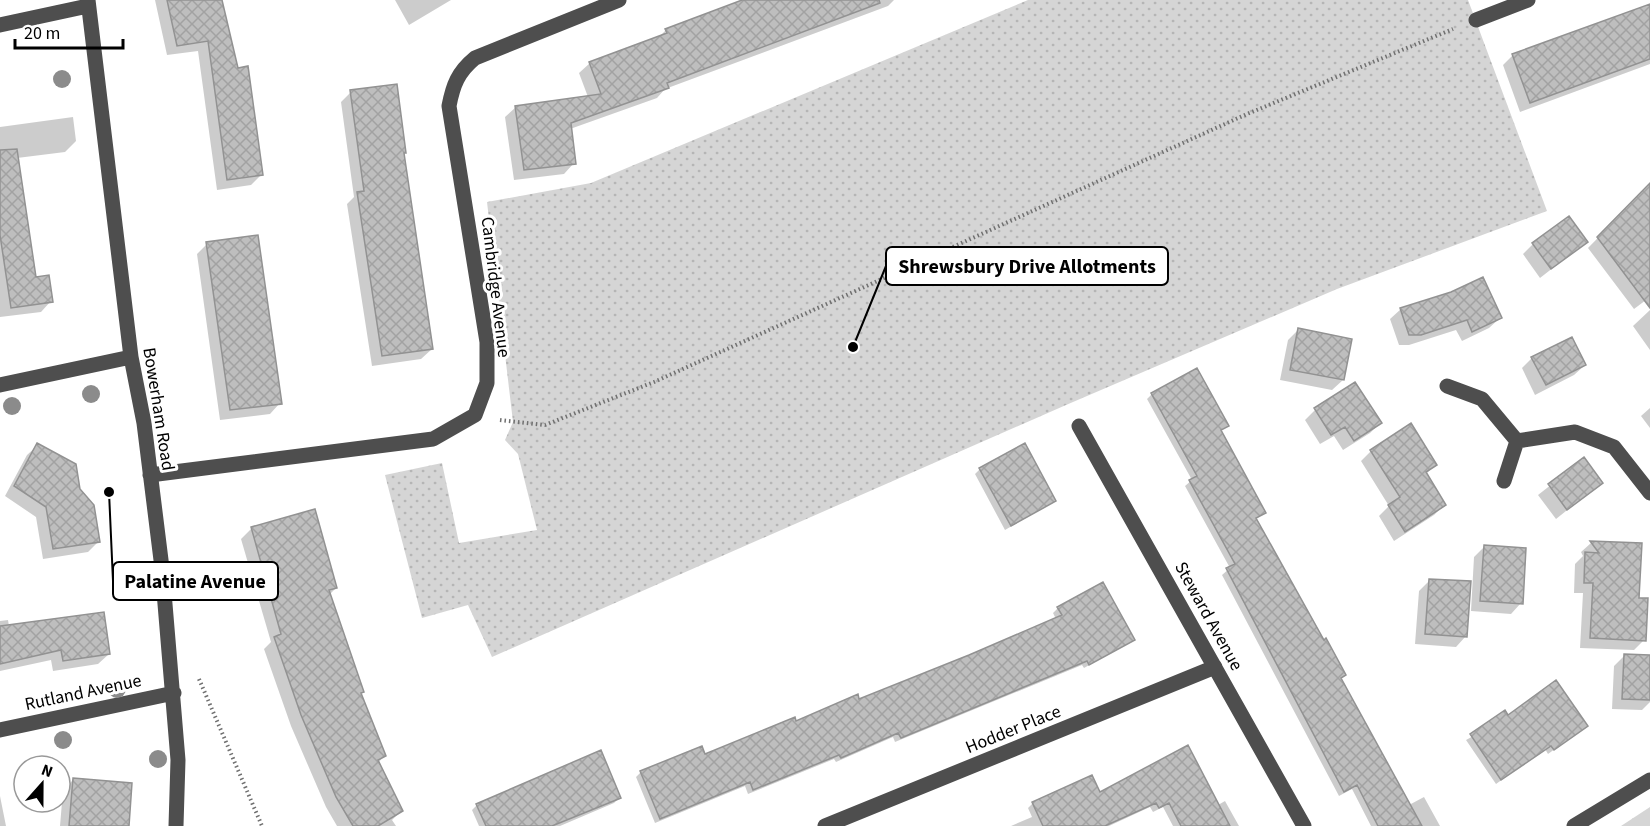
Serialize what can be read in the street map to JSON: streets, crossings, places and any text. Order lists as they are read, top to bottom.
{
  "streets": {
    "street": [
      "Cambridge Avenue",
      "Bowerham Road",
      "Steward Avenue",
      "Rutland Avenue",
      "Hodder Place"
    ]
  },
  "crossings": [
    ["Bowerham Road", "Rutland Avenue"],
    ["Steward Avenue", "Hodder Place"]
  ],
  "places": ["Shrewsbury Drive Allotments", "Palatine Avenue"],
  "scale_bar": "20 m",
  "north": "top"
}
